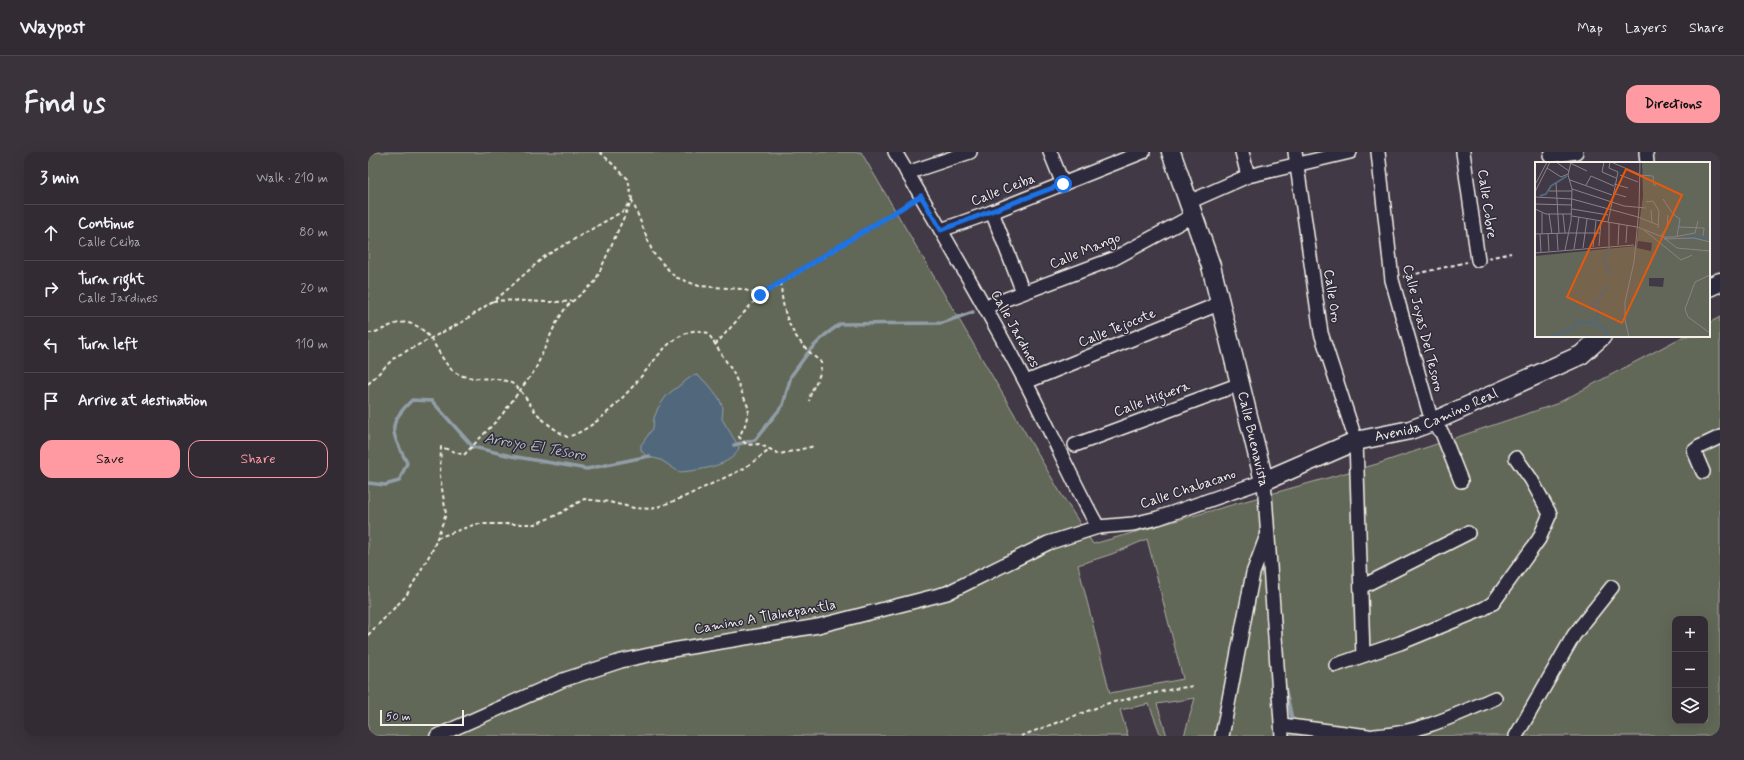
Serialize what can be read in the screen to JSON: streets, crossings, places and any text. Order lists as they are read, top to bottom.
{
  "streets": {
    "street": [
      "Calle Ceiba",
      "Calle Cobre",
      "Calle Mango",
      "Calle Oro",
      "Calle Tejocote",
      "Calle Joyas Del Tesoro",
      "Calle Jardines",
      "Calle Higuera",
      "Avenida Camino Real",
      "Calle Buenavista",
      "Calle Chabacano",
      "Camino A Tlalnepantla"
    ]
  },
  "crossings": [
    ["Calle Ceiba", "Calle Jardines"],
    ["Calle Mango", "Calle Oro"],
    ["Calle Mango", "Calle Jardines"],
    ["Calle Mango", "Calle Buenavista"],
    ["Calle Oro", "Avenida Camino Real"],
    ["Calle Tejocote", "Calle Jardines"],
    ["Calle Tejocote", "Calle Buenavista"],
    ["Calle Joyas Del Tesoro", "Avenida Camino Real"],
    ["Calle Jardines", "Calle Chabacano"],
    ["Calle Jardines", "Camino A Tlalnepantla"],
    ["Calle Higuera", "Calle Buenavista"],
    ["Avenida Camino Real", "Calle Buenavista"],
    ["Avenida Camino Real", "Calle Chabacano"],
    ["Calle Buenavista", "Calle Chabacano"],
    ["Calle Chabacano", "Camino A Tlalnepantla"]
  ],
  "water": ["Arroyo El Tesoro"],
  "scale_bar": "50 m",
  "page": {
    "header": "Waypost",
    "nav": ["Map", "Layers", "Share"],
    "buttons": [
      "Directions",
      ["Save", "Share"]
    ],
    "title": "Find us",
    "heading": ["3 min", "Walk · 210 m"],
    "list": [
      ["Continue", "Calle Ceiba", "80 m"],
      ["Turn right", "Calle Jardines", "20 m"],
      ["Turn left", "110 m"],
      "Arrive at destination"
    ],
    "map_buttons": ["+", "−"],
    "scale": "50 m"
  }
}
